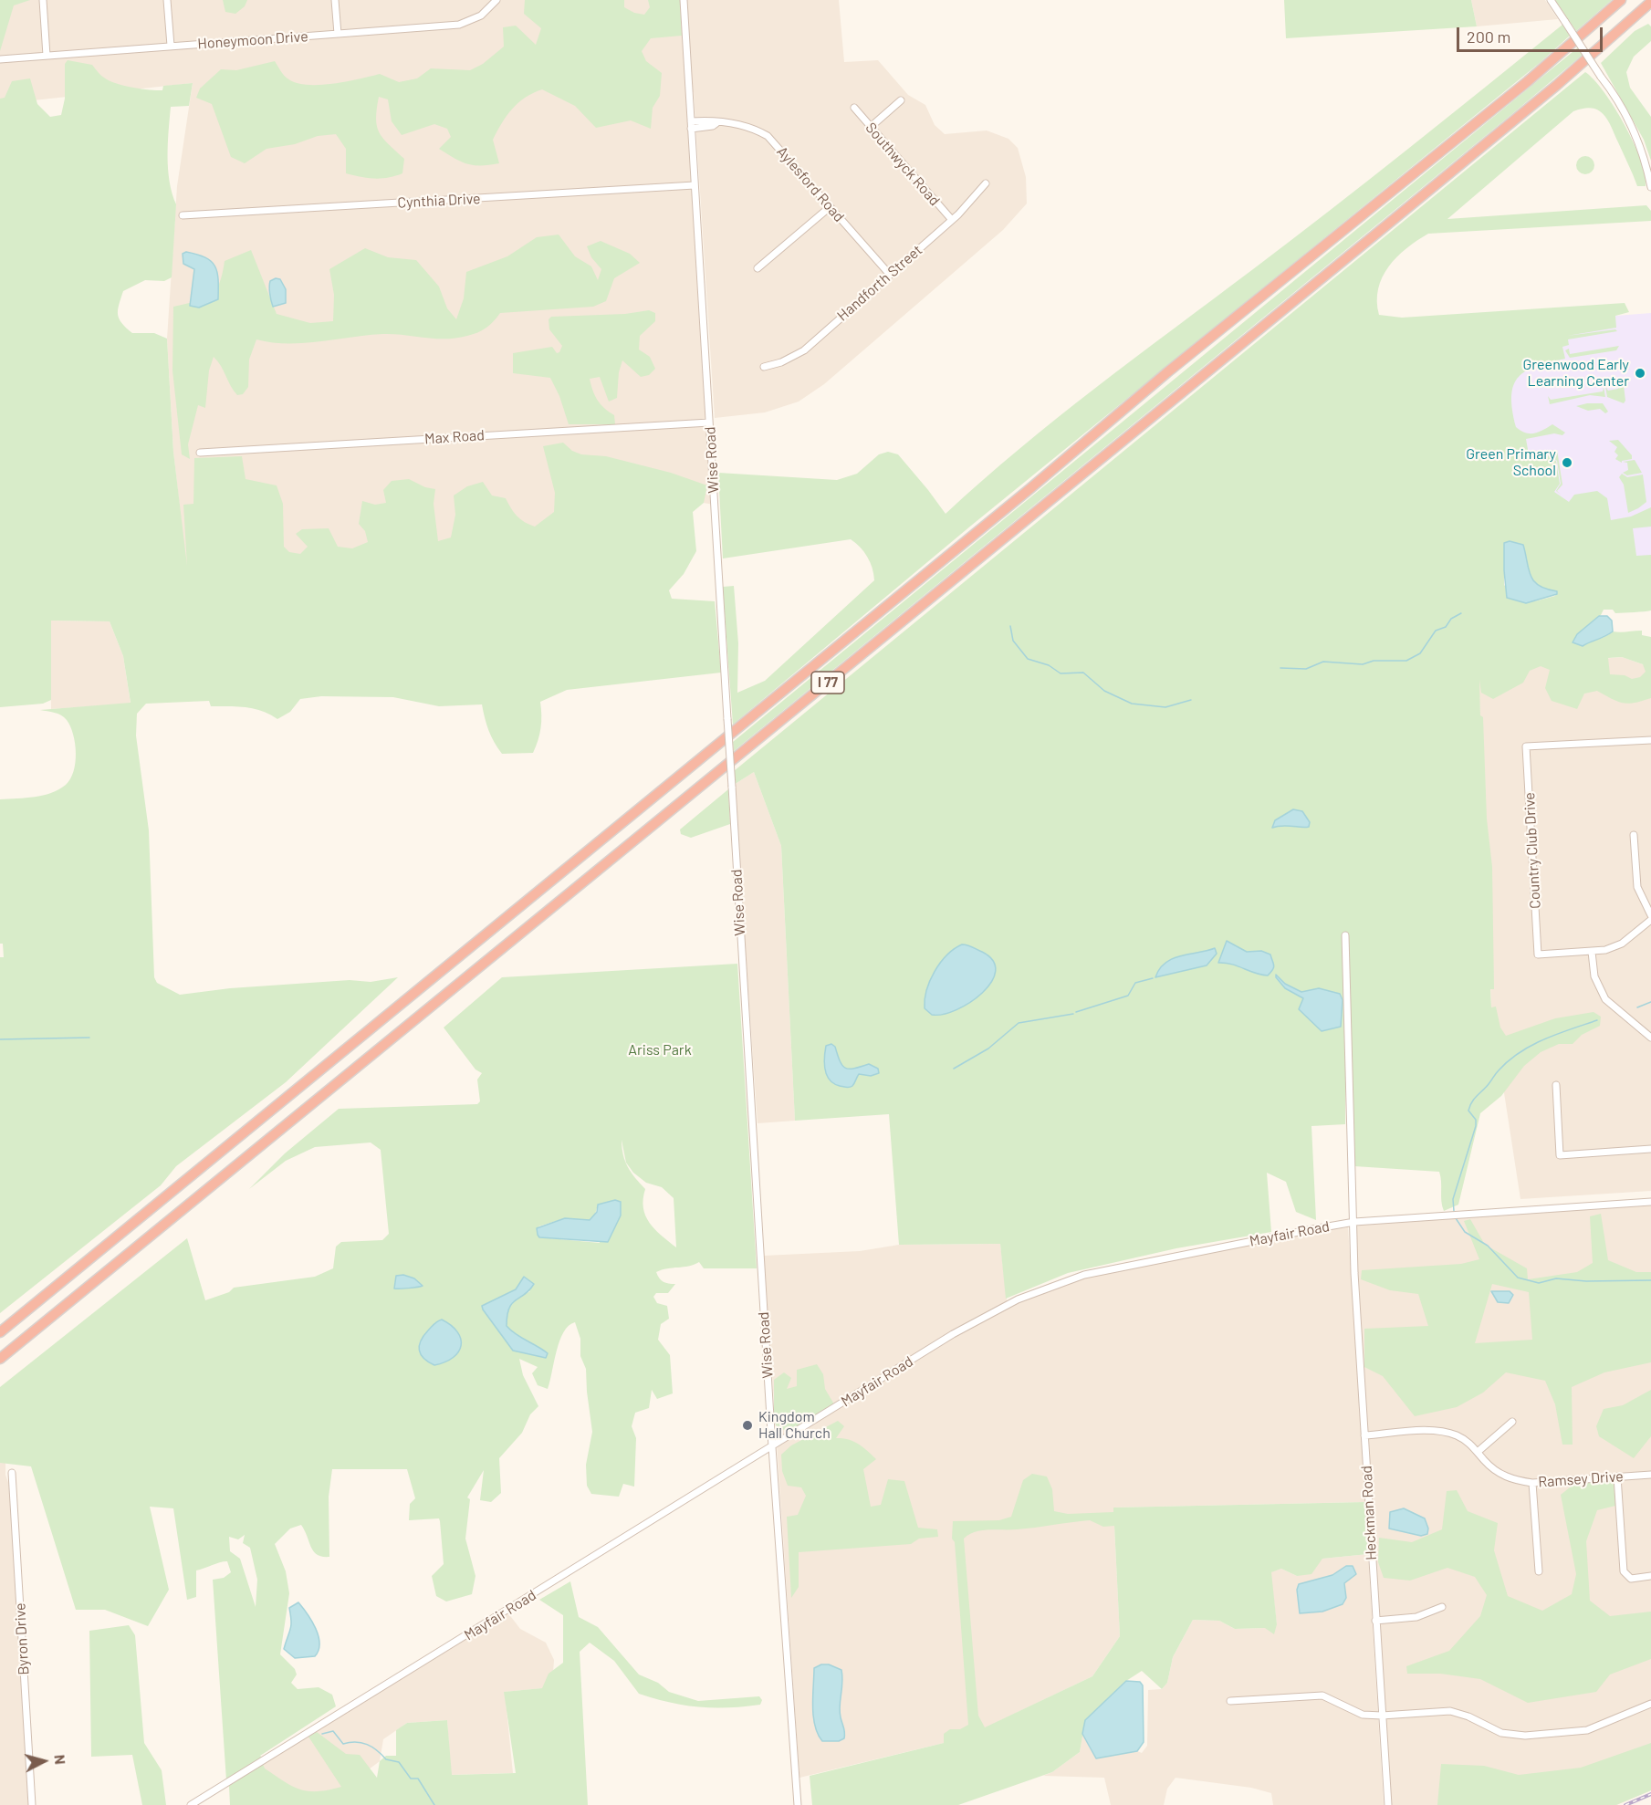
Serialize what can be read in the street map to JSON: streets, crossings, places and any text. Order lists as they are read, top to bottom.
{
  "streets": {
    "highway": ["I 77"],
    "street": [
      "Honeymoon Drive",
      "Southwyck Road",
      "Aylesford Road",
      "Cynthia Drive",
      "Handforth Street",
      "Max Road",
      "Wise Road",
      "Country Club Drive",
      "Mayfair Road",
      "Ramsey Drive",
      "Heckman Road",
      "Byron Drive"
    ]
  },
  "crossings": [
    ["Southwyck Road", "Handforth Street"],
    ["Aylesford Road", "Handforth Street"],
    ["Aylesford Road", "Wise Road"],
    ["Cynthia Drive", "Wise Road"],
    ["Max Road", "Wise Road"],
    ["Wise Road", "Mayfair Road"],
    ["Mayfair Road", "Heckman Road"],
    ["Ramsey Drive", "Heckman Road"]
  ],
  "parks": ["Ariss Park"],
  "places": ["Greenwood Early Learning Center", "Green Primary School", "Kingdom Hall Church"],
  "scale_bar": "200 m",
  "north": "right"
}
